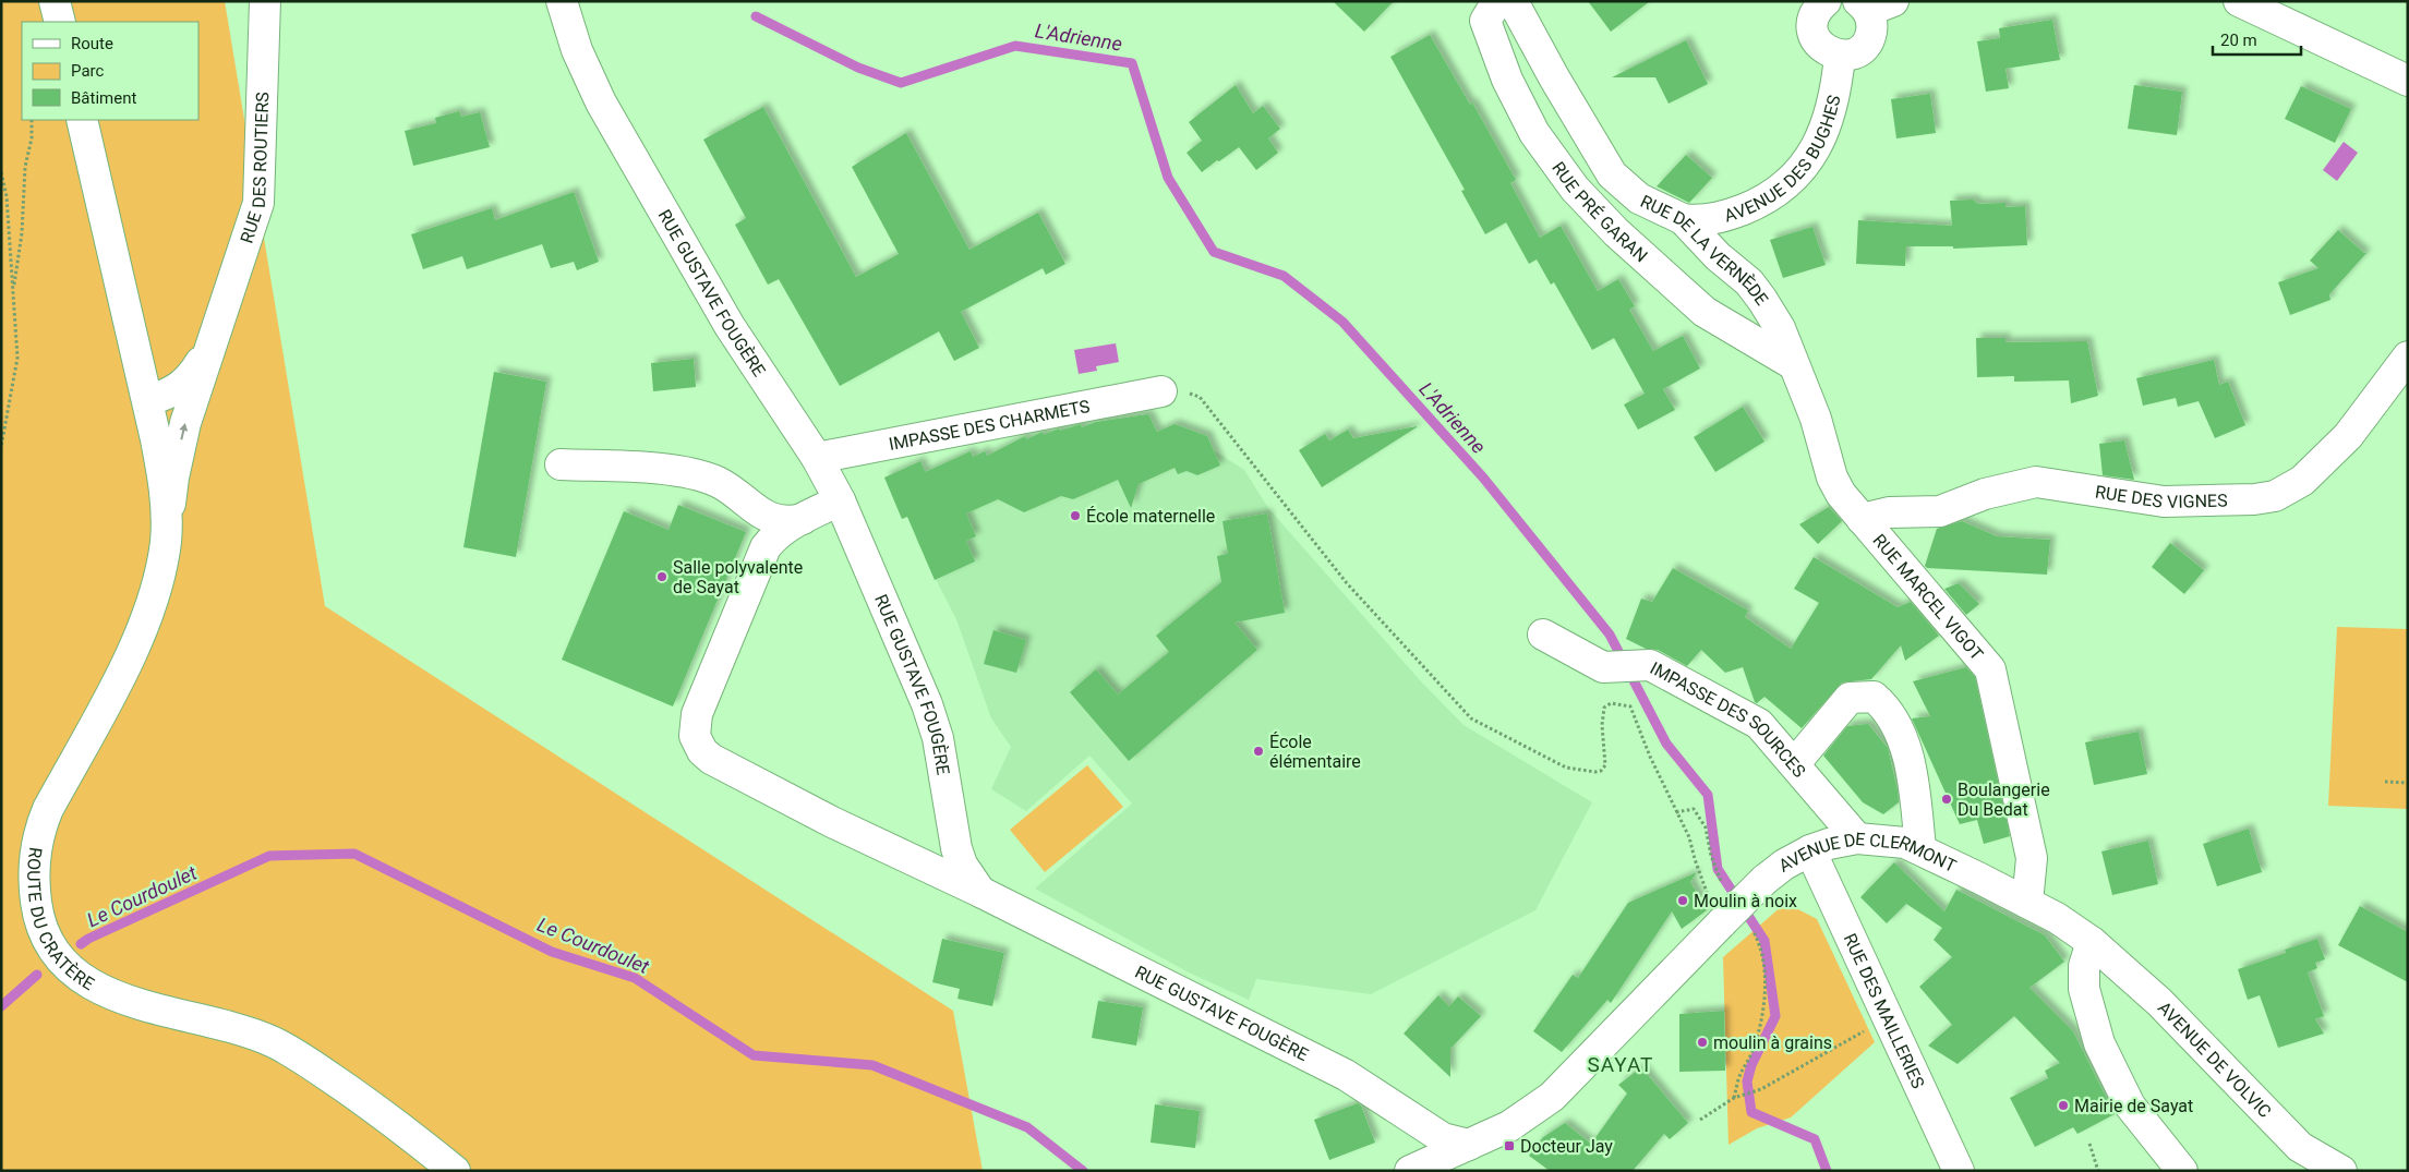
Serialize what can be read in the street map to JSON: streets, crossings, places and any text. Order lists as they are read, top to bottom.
{
  "streets": {
    "street": [
      "AVENUE DES BUGHES",
      "RUE DES ROUTIERS",
      "RUE PRÉ GARAN",
      "RUE DE LA VERNÈDE",
      "RUE GUSTAVE FOUGÈRE",
      "IMPASSE DES CHARMETS",
      "RUE DES VIGNES",
      "RUE MARCEL VIGOT",
      "IMPASSE DES SOURCES",
      "AVENUE DE CLERMONT",
      "ROUTE DU CRATÈRE",
      "RUE DES MAILLERIES",
      "AVENUE DE VOLVIC"
    ]
  },
  "crossings": [
    ["AVENUE DES BUGHES", "RUE DE LA VERNÈDE"],
    ["RUE DES ROUTIERS", "ROUTE DU CRATÈRE"],
    ["RUE PRÉ GARAN", "RUE DE LA VERNÈDE"],
    ["RUE DE LA VERNÈDE", "RUE DES VIGNES"],
    ["RUE DE LA VERNÈDE", "RUE MARCEL VIGOT"],
    ["RUE GUSTAVE FOUGÈRE", "IMPASSE DES CHARMETS"],
    ["RUE GUSTAVE FOUGÈRE", "AVENUE DE CLERMONT"],
    ["RUE DES VIGNES", "RUE MARCEL VIGOT"],
    ["RUE MARCEL VIGOT", "AVENUE DE CLERMONT"],
    ["IMPASSE DES SOURCES", "AVENUE DE CLERMONT"],
    ["AVENUE DE CLERMONT", "RUE DES MAILLERIES"],
    ["AVENUE DE CLERMONT", "AVENUE DE VOLVIC"]
  ],
  "districts": ["SAYAT"],
  "water": ["L'Adrienne", "Le Courdoulet"],
  "places": {
    "other": [
      "École maternelle",
      "Salle polyvalente de Sayat",
      "École élémentaire",
      "Boulangerie Du Bedat",
      "Moulin à noix",
      "moulin à grains",
      "Mairie de Sayat"
    ],
    "transit": ["Docteur Jay"]
  },
  "legend": ["Route", "Parc", "Bâtiment"],
  "scale_bar": "20 m"
}
